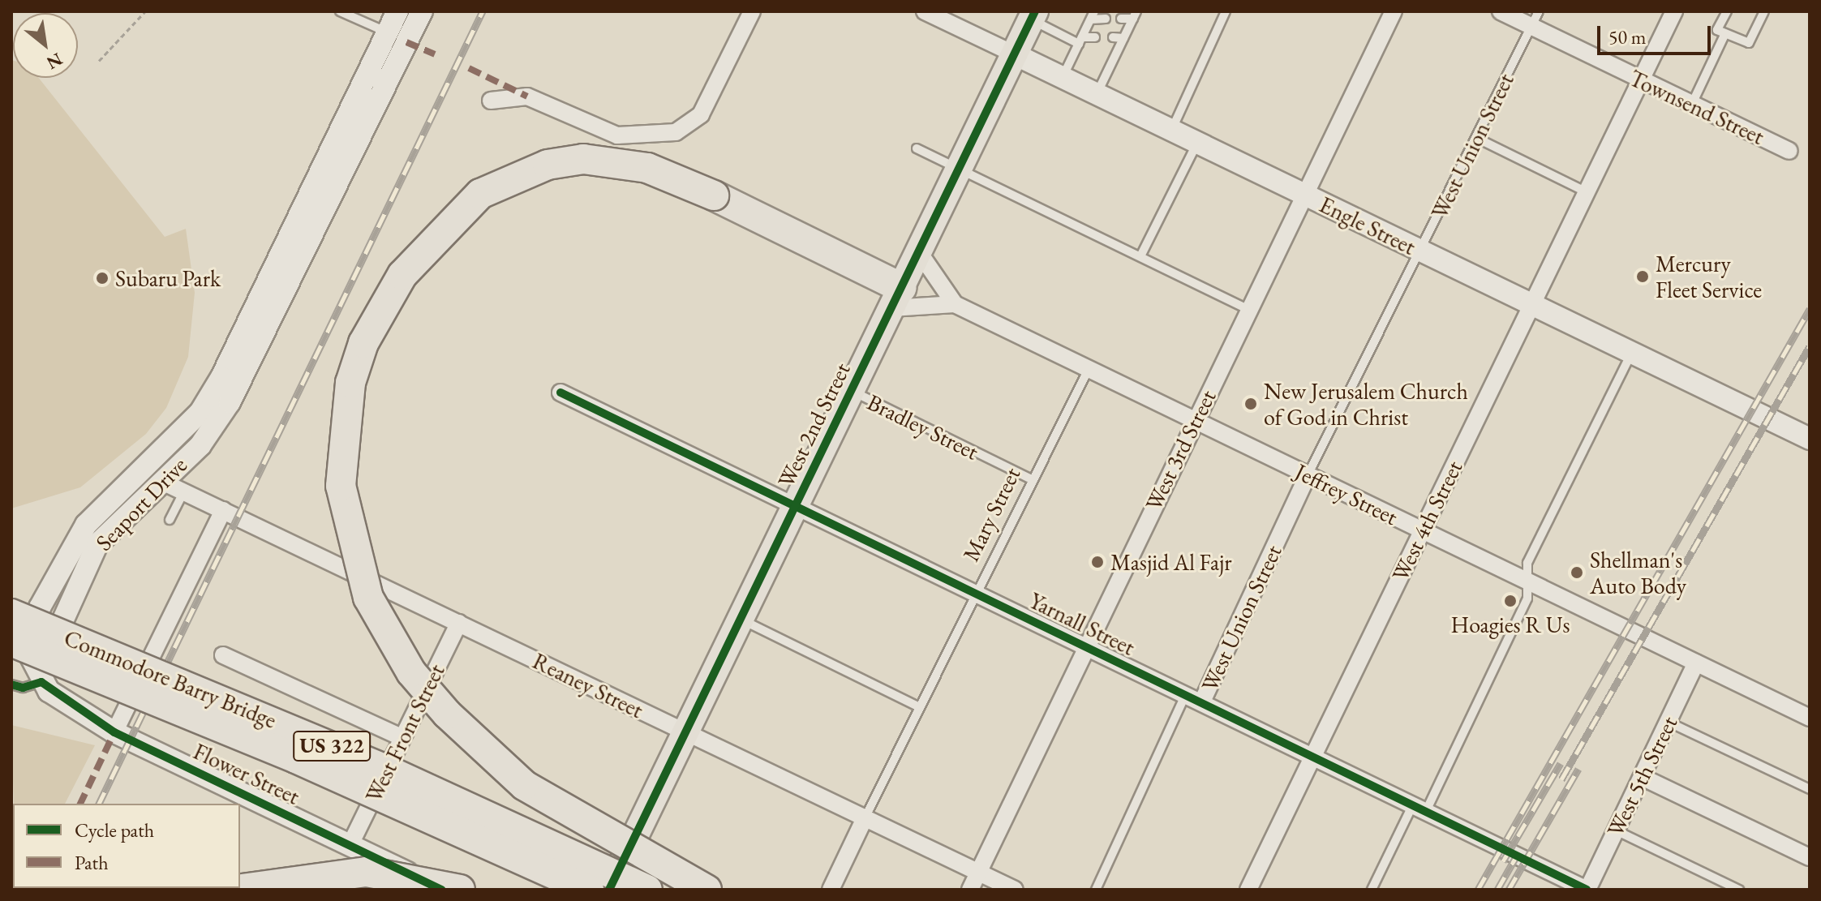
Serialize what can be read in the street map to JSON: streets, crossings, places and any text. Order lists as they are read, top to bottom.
{
  "streets": {
    "highway": ["Commodore Barry Bridge", "US 322"],
    "main road": ["West 2nd Street"],
    "street": [
      "Townsend Street",
      "West Union Street",
      "Engle Street",
      "West 3rd Street",
      "Jeffrey Street",
      "Seaport Drive",
      "Mary Street",
      "West 4th Street",
      "Yarnall Street",
      "Reaney Street",
      "West Front Street",
      "Flower Street",
      "West 5th Street"
    ],
    "lane": ["Bradley Street"]
  },
  "crossings": [
    ["Townsend Street", "West Union Street"],
    ["Townsend Street", "West 4th Street"],
    ["West Union Street", "Engle Street"],
    ["West Union Street", "Jeffrey Street"],
    ["West Union Street", "Yarnall Street"],
    ["Engle Street", "West 2nd Street"],
    ["Engle Street", "West 3rd Street"],
    ["Engle Street", "West 4th Street"],
    ["West 2nd Street", "Bradley Street"],
    ["West 2nd Street", "Yarnall Street"],
    ["West 2nd Street", "Reaney Street"],
    ["Bradley Street", "Mary Street"],
    ["West 3rd Street", "Jeffrey Street"],
    ["West 3rd Street", "Yarnall Street"],
    ["West 3rd Street", "Reaney Street"],
    ["Jeffrey Street", "Mary Street"],
    ["Jeffrey Street", "West 4th Street"],
    ["Jeffrey Street", "West 5th Street"],
    ["Seaport Drive", "Reaney Street"],
    ["Seaport Drive", "Flower Street"],
    ["Mary Street", "Yarnall Street"],
    ["Mary Street", "Reaney Street"],
    ["West 4th Street", "Yarnall Street"],
    ["Yarnall Street", "West 5th Street"],
    ["Reaney Street", "West Front Street"],
    ["West Front Street", "Flower Street"]
  ],
  "places": [
    "Mercury Fleet Service",
    "Subaru Park",
    "New Jerusalem Church of God in Christ",
    "Masjid Al Fajr",
    "Shellman's Auto Body",
    "Hoagies R Us"
  ],
  "legend": ["Cycle path", "Path"],
  "scale_bar": "50 m",
  "north": "bottom right"
}
